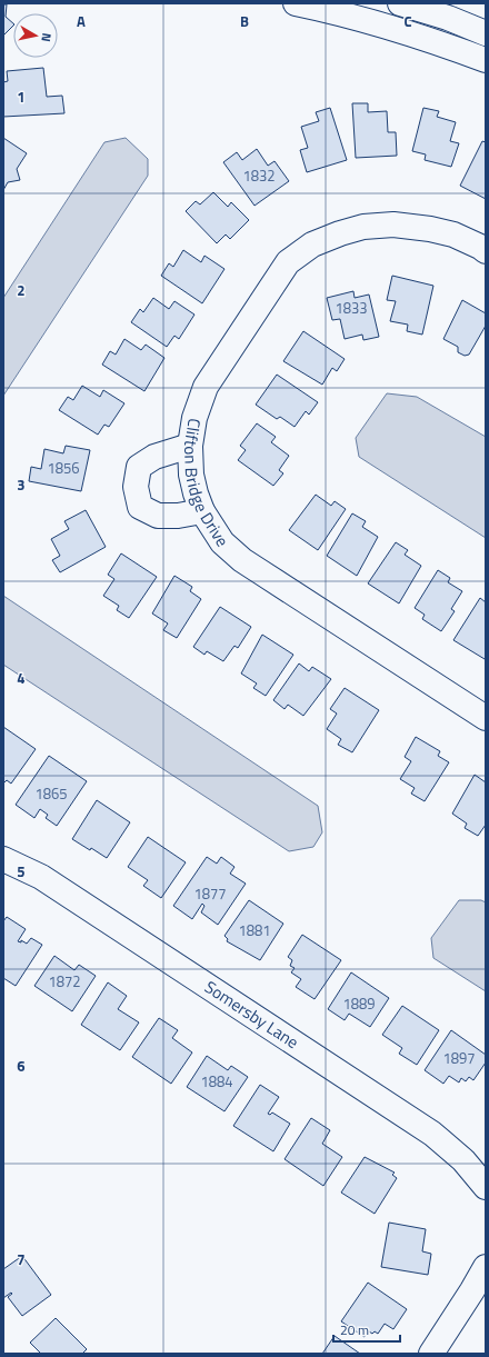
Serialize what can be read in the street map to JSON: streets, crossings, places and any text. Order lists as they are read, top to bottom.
{
  "streets": {
    "street": ["Clifton Bridge Drive", "Somersby Lane"]
  },
  "house_numbers": [
    "1832",
    "1833",
    "1856",
    "1865",
    "1877",
    "1881",
    "1872",
    "1889",
    "1897",
    "1884"
  ],
  "scale_bar": "20 m",
  "north": "right",
  "grid": {
    "columns": ["A", "B", "C"],
    "rows": [
      "1",
      "2",
      "3",
      "4",
      "5",
      "6",
      "7"
    ]
  }
}
